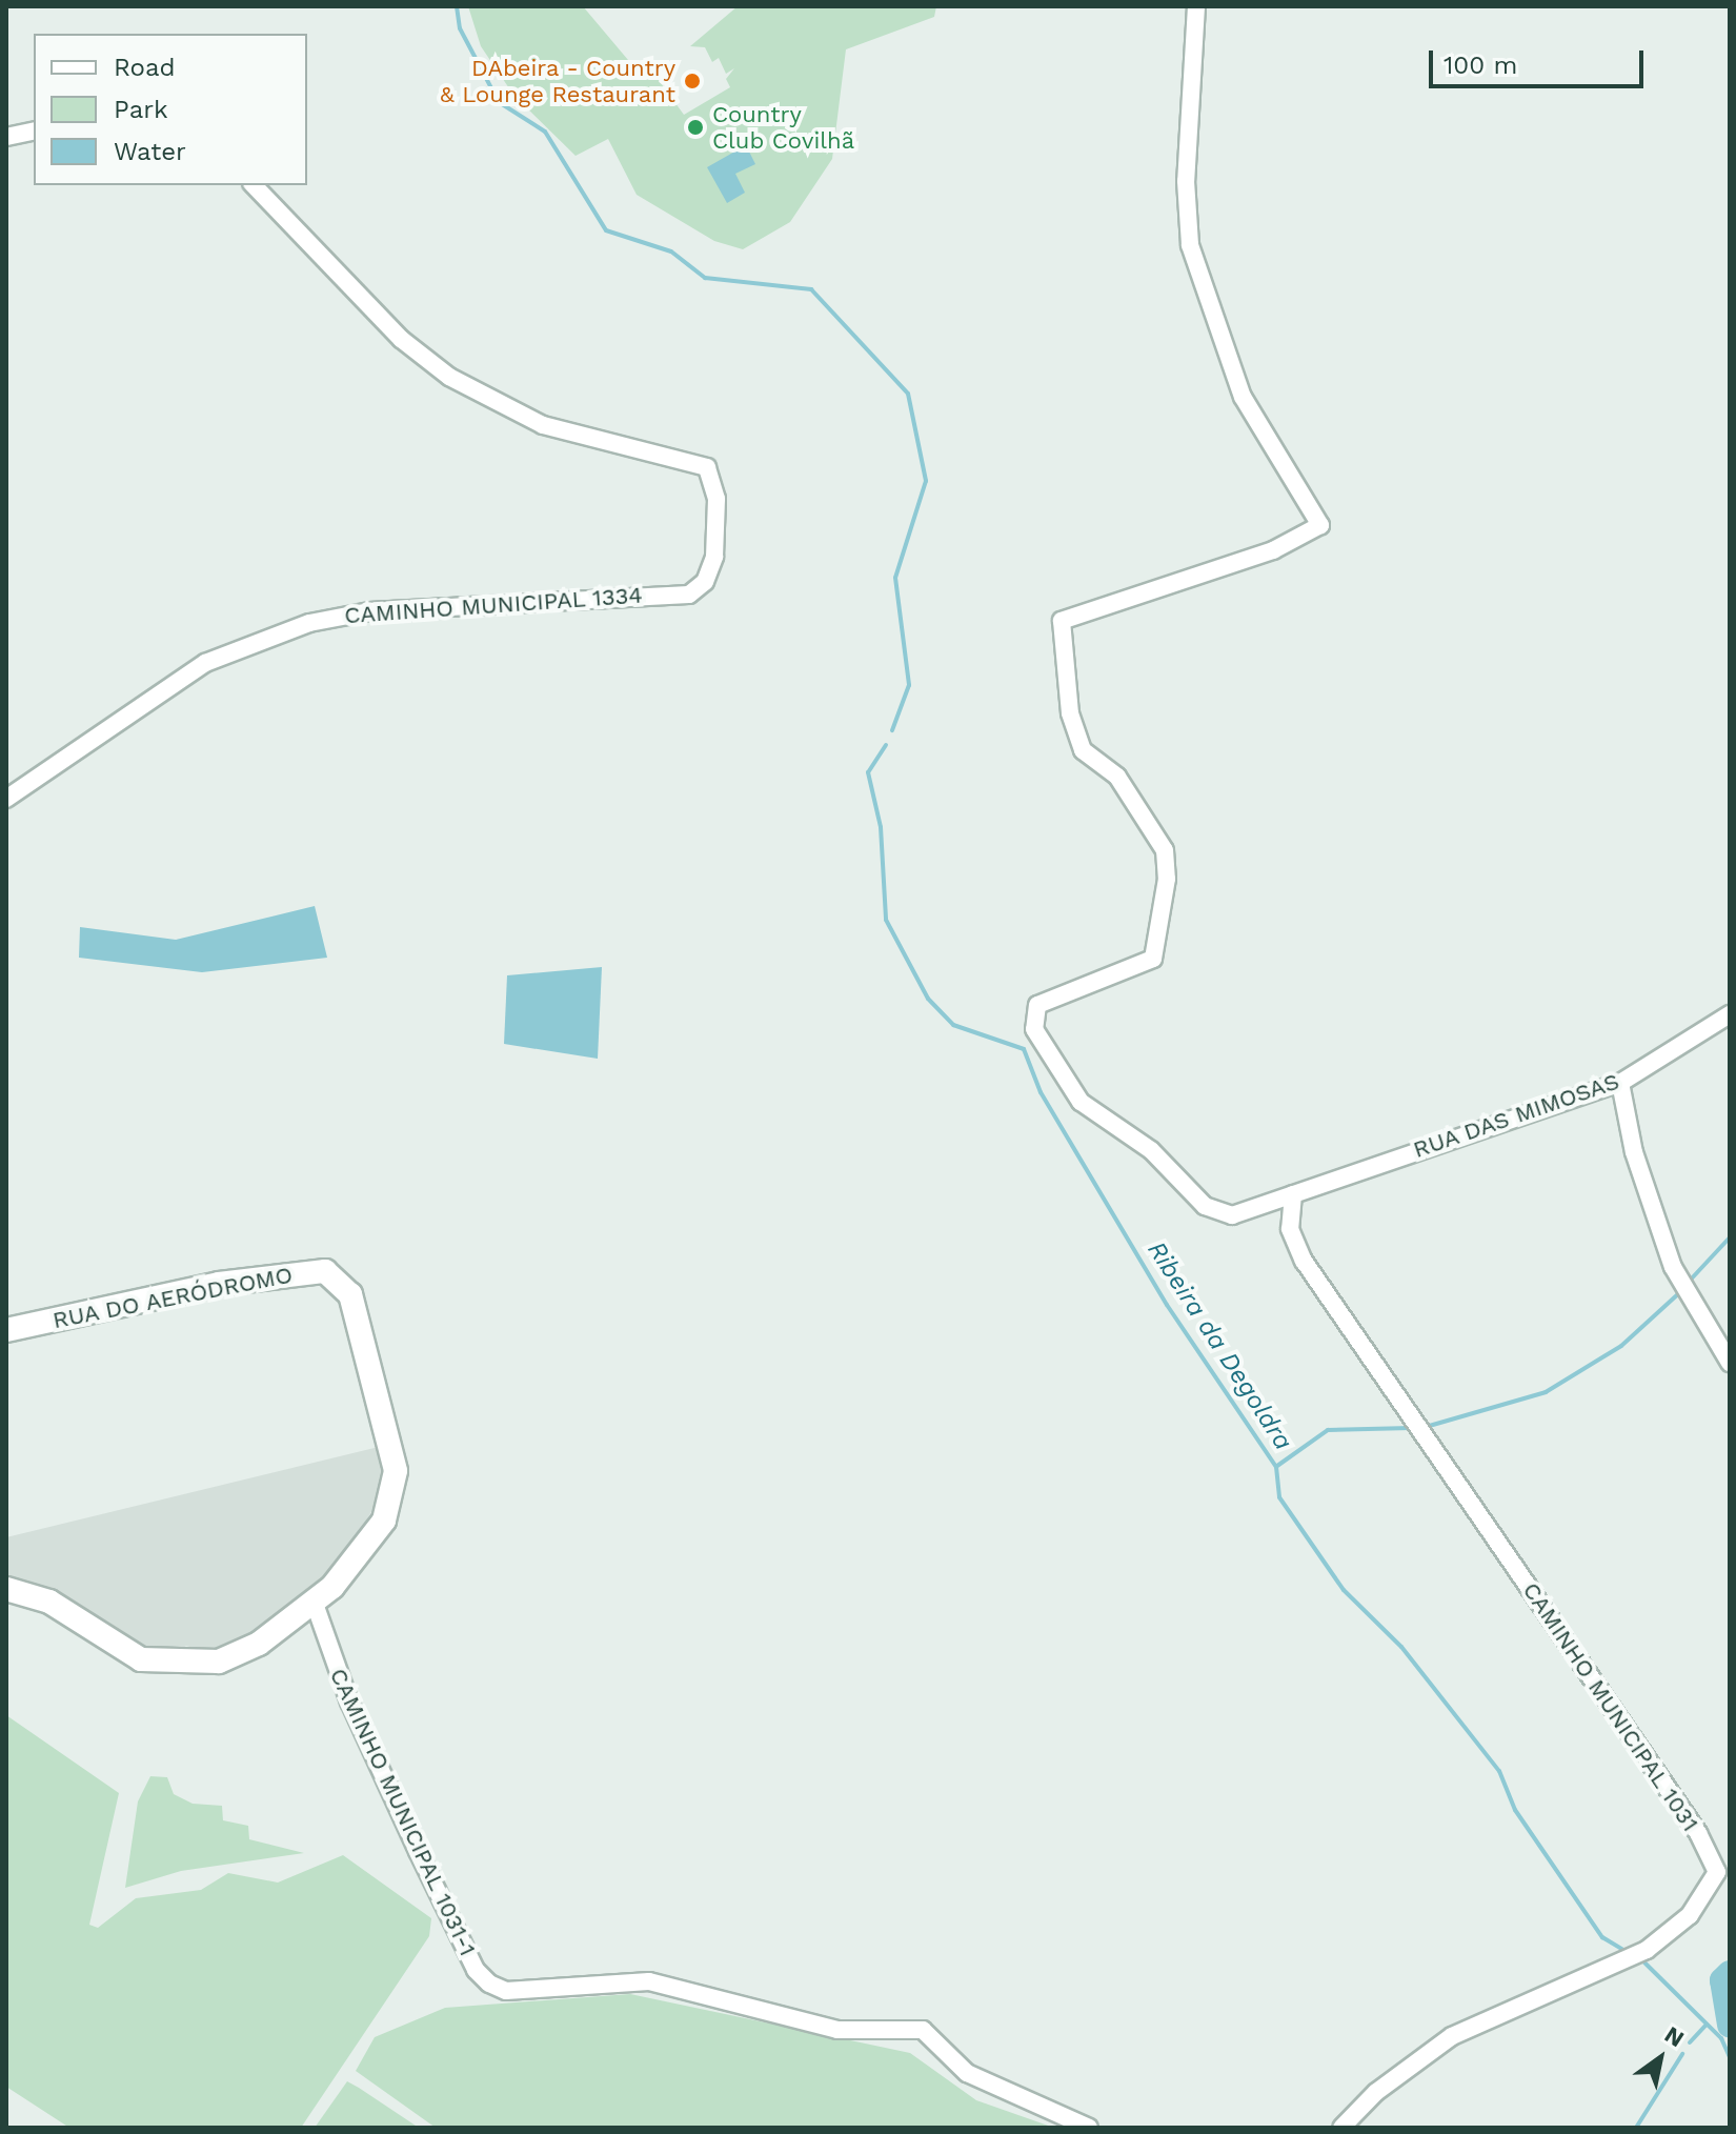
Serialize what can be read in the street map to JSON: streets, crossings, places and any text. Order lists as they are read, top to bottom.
{
  "streets": {
    "main road": ["RUA DO AERÓDROMO"],
    "street": [
      "CAMINHO MUNICIPAL 1334",
      "RUA DAS MIMOSAS",
      "CAMINHO MUNICIPAL 1031",
      "CAMINHO MUNICIPAL 1031-1"
    ]
  },
  "crossings": [
    ["RUA DAS MIMOSAS", "CAMINHO MUNICIPAL 1031"],
    ["RUA DO AERÓDROMO", "CAMINHO MUNICIPAL 1031-1"]
  ],
  "water": ["Ribeira da Degoldra"],
  "places": ["DAbeira - Country & Lounge Restaurant", "Country Club Covilhã"],
  "legend": ["Road", "Park", "Water"],
  "scale_bar": "100 m",
  "north": "top right"
}
